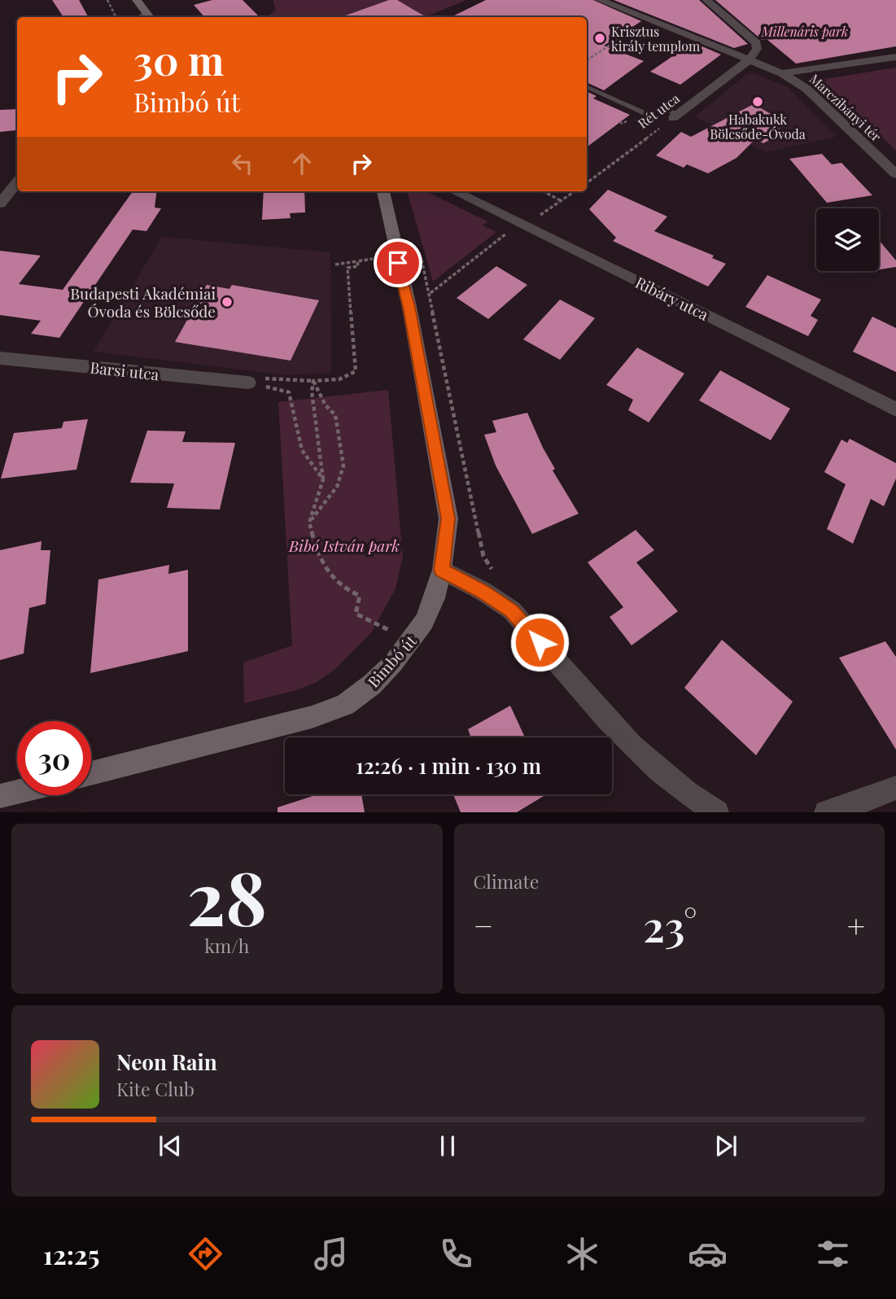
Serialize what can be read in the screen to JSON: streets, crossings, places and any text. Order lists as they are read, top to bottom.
{
  "streets": {
    "street": [
      "Marczibányi tér",
      "Rét utca",
      "Ribáry utca",
      "Barsi utca",
      "Bimbó út"
    ]
  },
  "parks": ["Millenáris park", "Bibó István park"],
  "places": ["Krisztus király templom", "Habakukk Bölcsőde-Óvoda", "Budapesti Akadémiai Óvoda és Bölcsőde"],
  "page": {
    "turn": ["30 m", "Bimbó út"],
    "limit": "30",
    "trip": "12:26 · 1 min · 130 m",
    "tile": [
      ["28", "km/h"],
      "Climate"
    ],
    "heat": ["−", "23°", "+"],
    "song": ["Neon Rain", "Kite Club"],
    "tabs": "12:25"
  }
}
